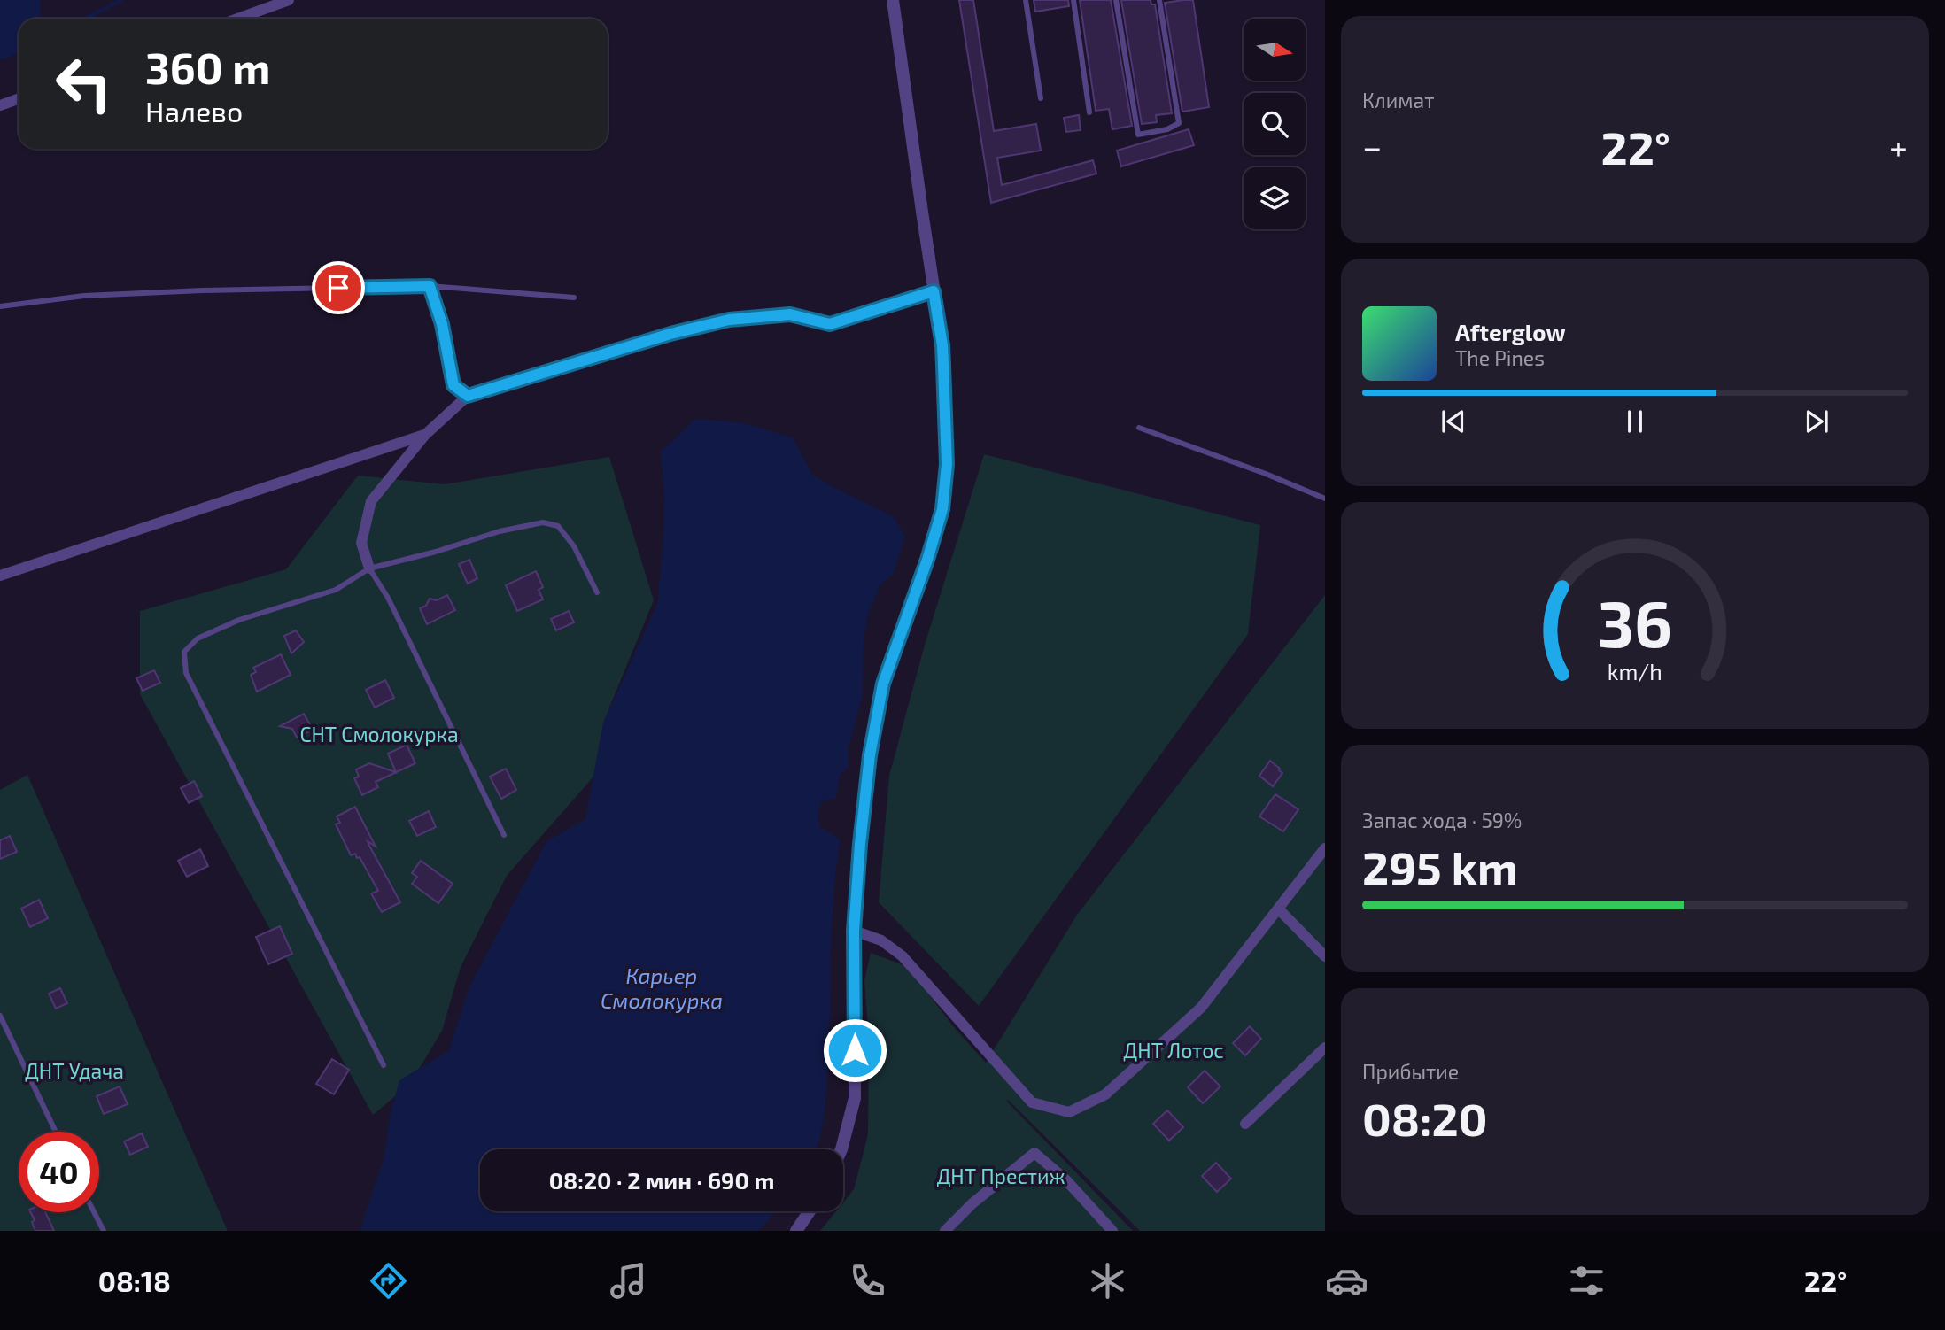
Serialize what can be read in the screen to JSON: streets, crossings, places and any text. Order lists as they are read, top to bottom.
{
  "water": ["Карьер Смолокурка"],
  "parks": [
    "СНТ Смолокурка",
    "ДНТ Лотос",
    "ДНТ Удача",
    "ДНТ Престиж"
  ],
  "north": "right",
  "page": {
    "tile": [
      "Климат",
      ["Запас хода · 59%", "295 km"],
      ["Прибытие", "08:20"]
    ],
    "turn": ["360 m", "Налево"],
    "heat": ["−", "22°", "+"],
    "song": ["Afterglow", "The Pines"],
    "limit": "40",
    "trip": "08:20 · 2 мин · 690 m",
    "tabs": ["08:18", "22°"],
    "gauge": ["36", "km/h"]
  }
}
